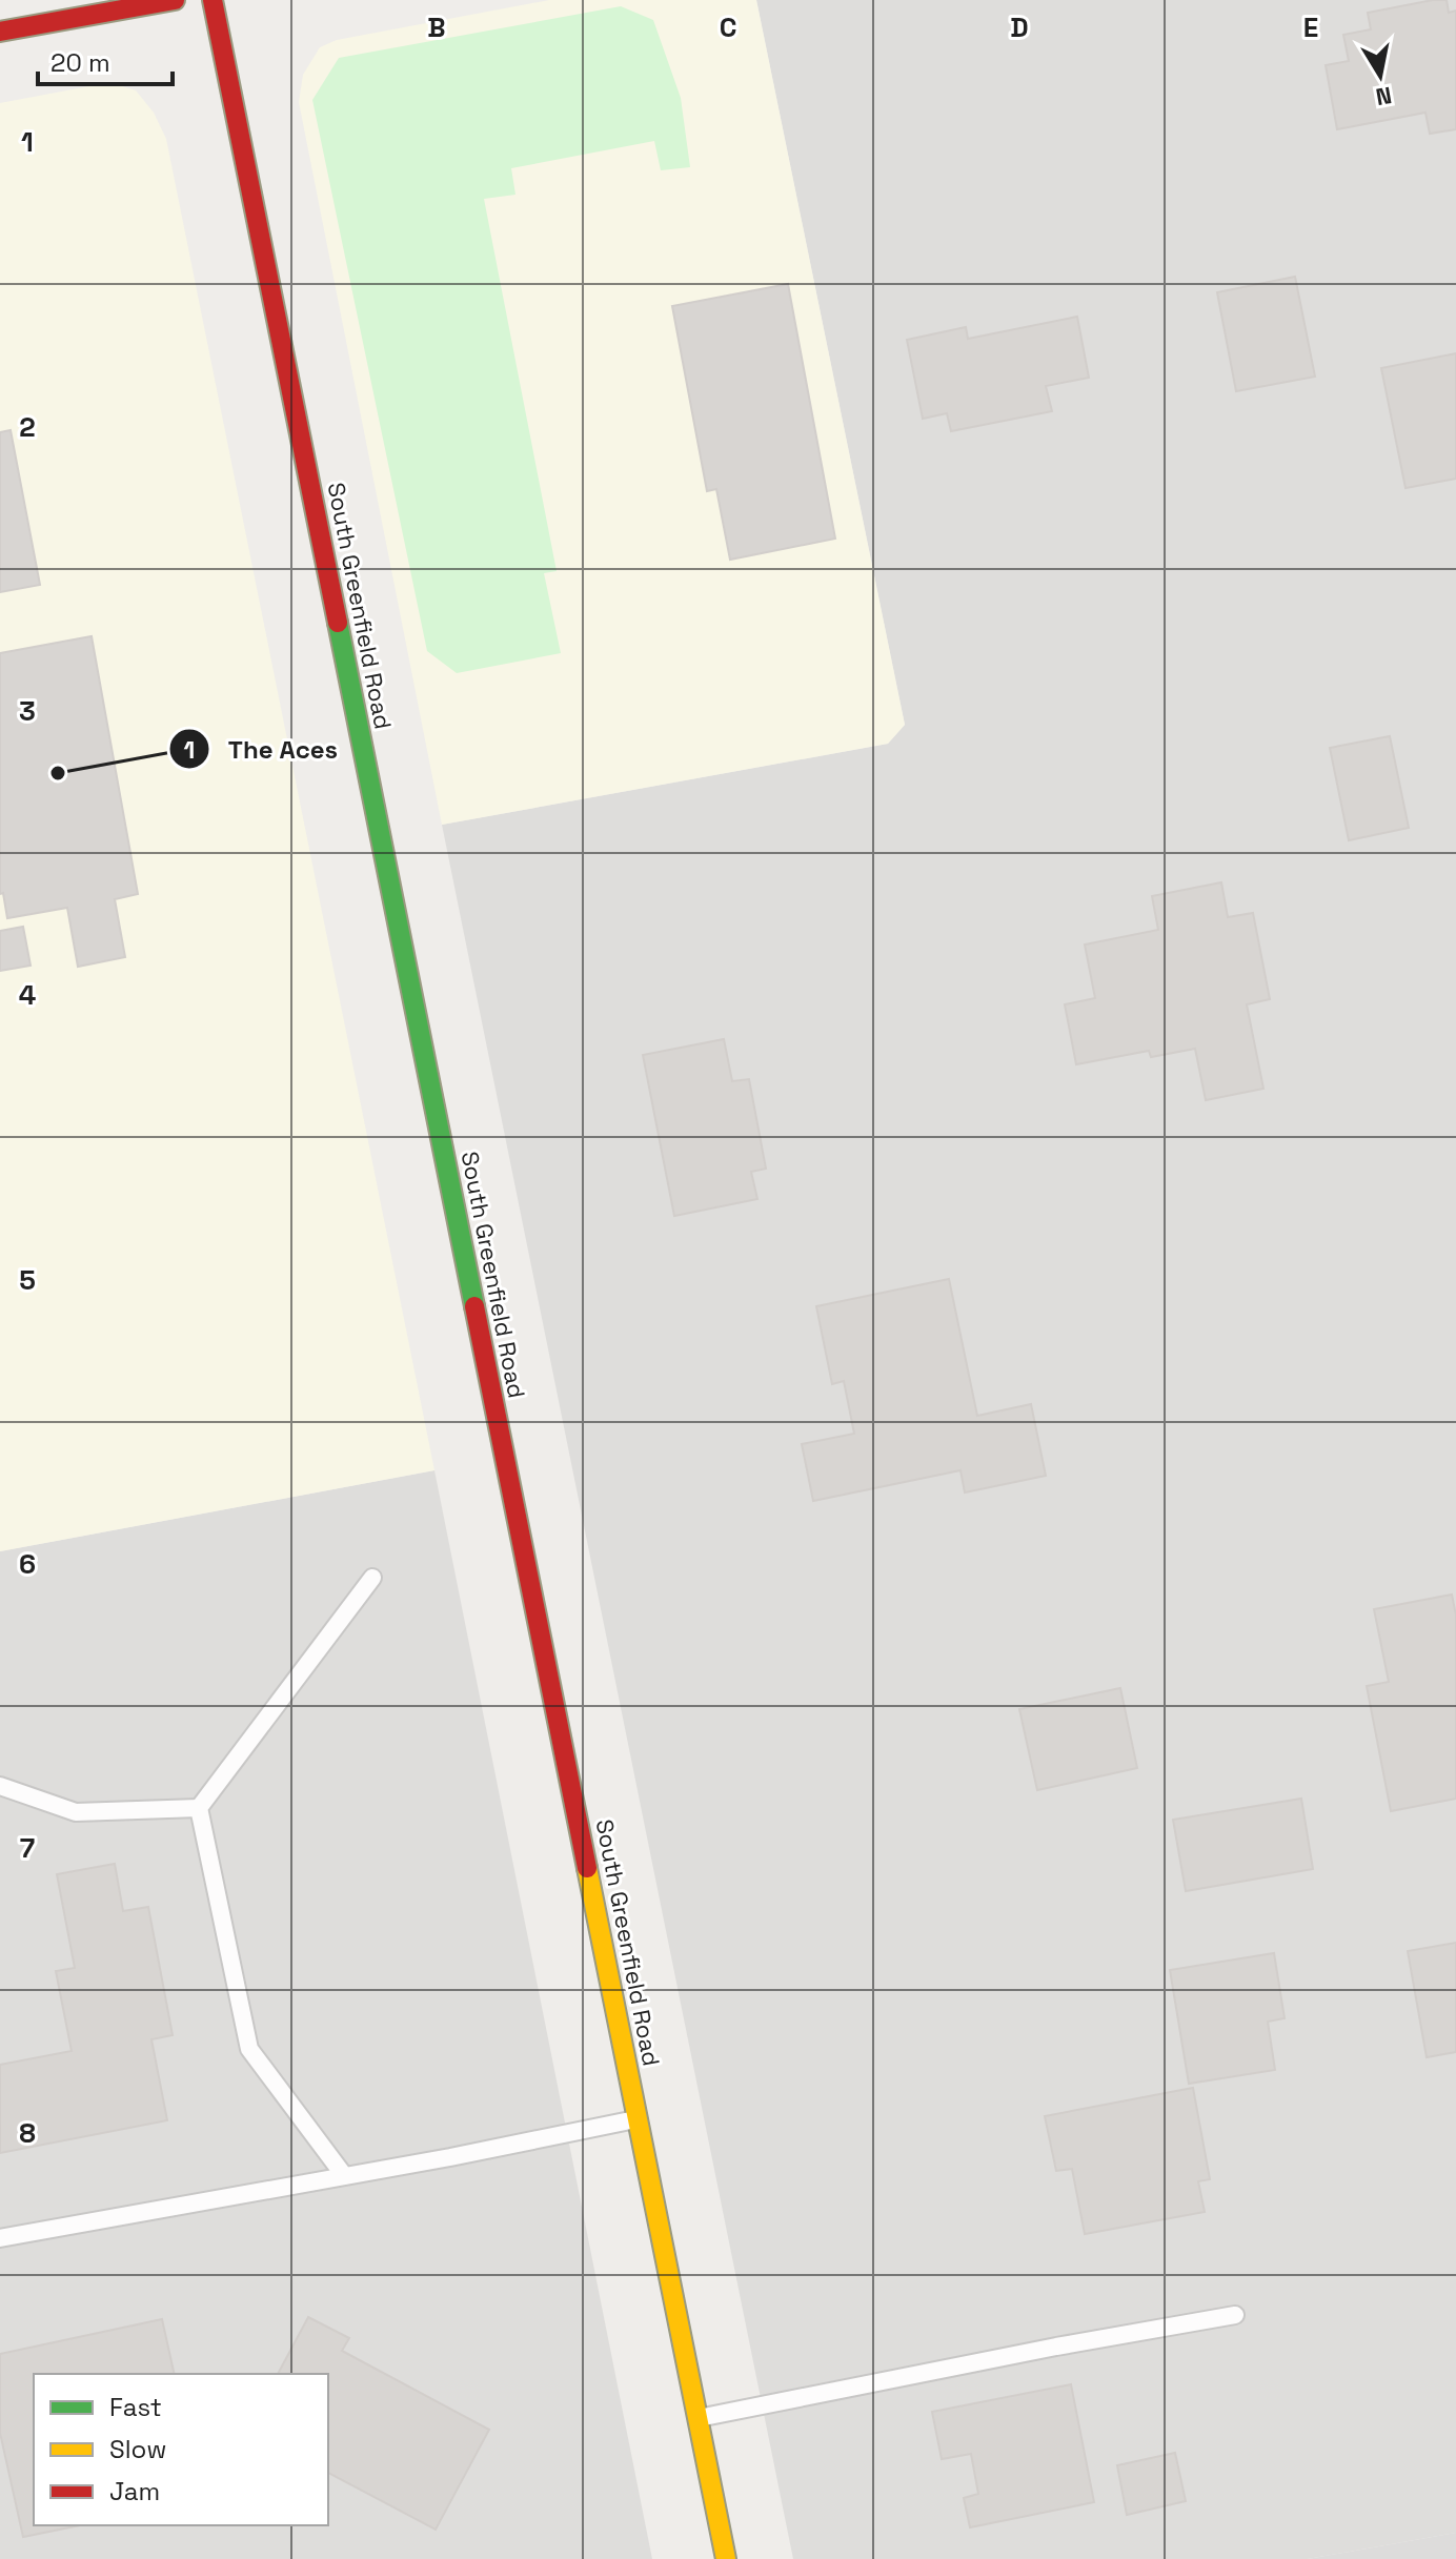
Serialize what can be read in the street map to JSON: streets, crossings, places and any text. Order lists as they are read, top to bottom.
{
  "streets": {
    "main road": ["South Greenfield Road"]
  },
  "places": ["The Aces"],
  "legend": ["Fast", "Slow", "Jam"],
  "scale_bar": "20 m",
  "north": "bottom",
  "grid": {
    "columns": [
      "B",
      "C",
      "D",
      "E"
    ],
    "rows": [
      "1",
      "2",
      "3",
      "4",
      "5",
      "6",
      "7",
      "8"
    ]
  }
}
